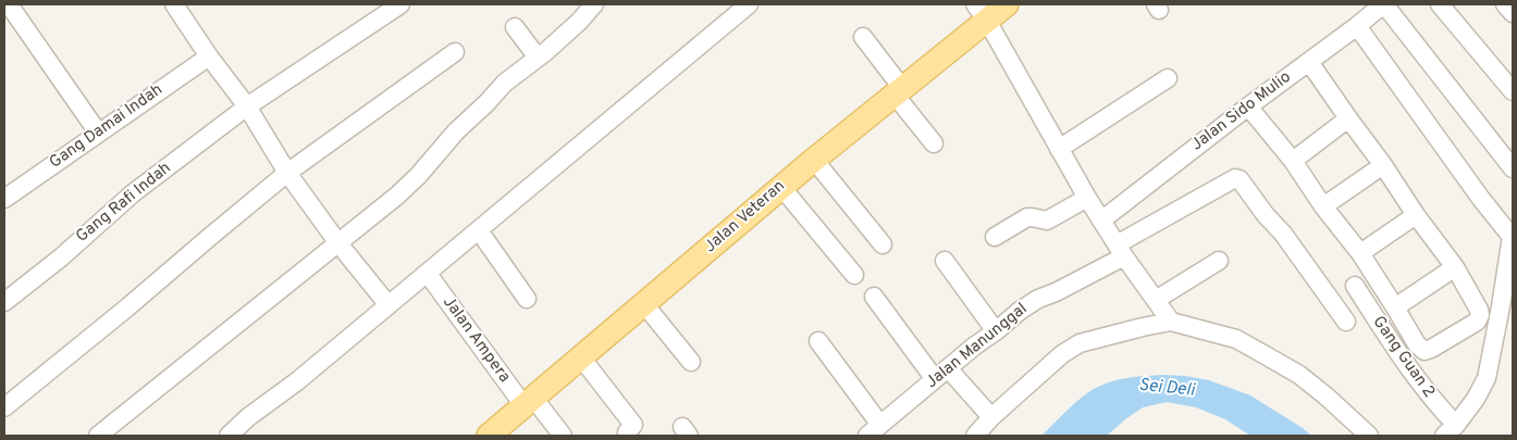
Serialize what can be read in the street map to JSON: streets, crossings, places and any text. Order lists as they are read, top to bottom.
{
  "streets": {
    "main road": ["Jalan Veteran"],
    "street": [
      "Jalan Sido Mulio",
      "Gang Damai Indah",
      "Gang Rafi Indah",
      "Jalan Ampera",
      "Jalan Manunggal",
      "Gang Guan 2"
    ]
  },
  "crossings": [
    ["Jalan Veteran", "Jalan Ampera"]
  ],
  "water": ["Sei Deli"]
}
